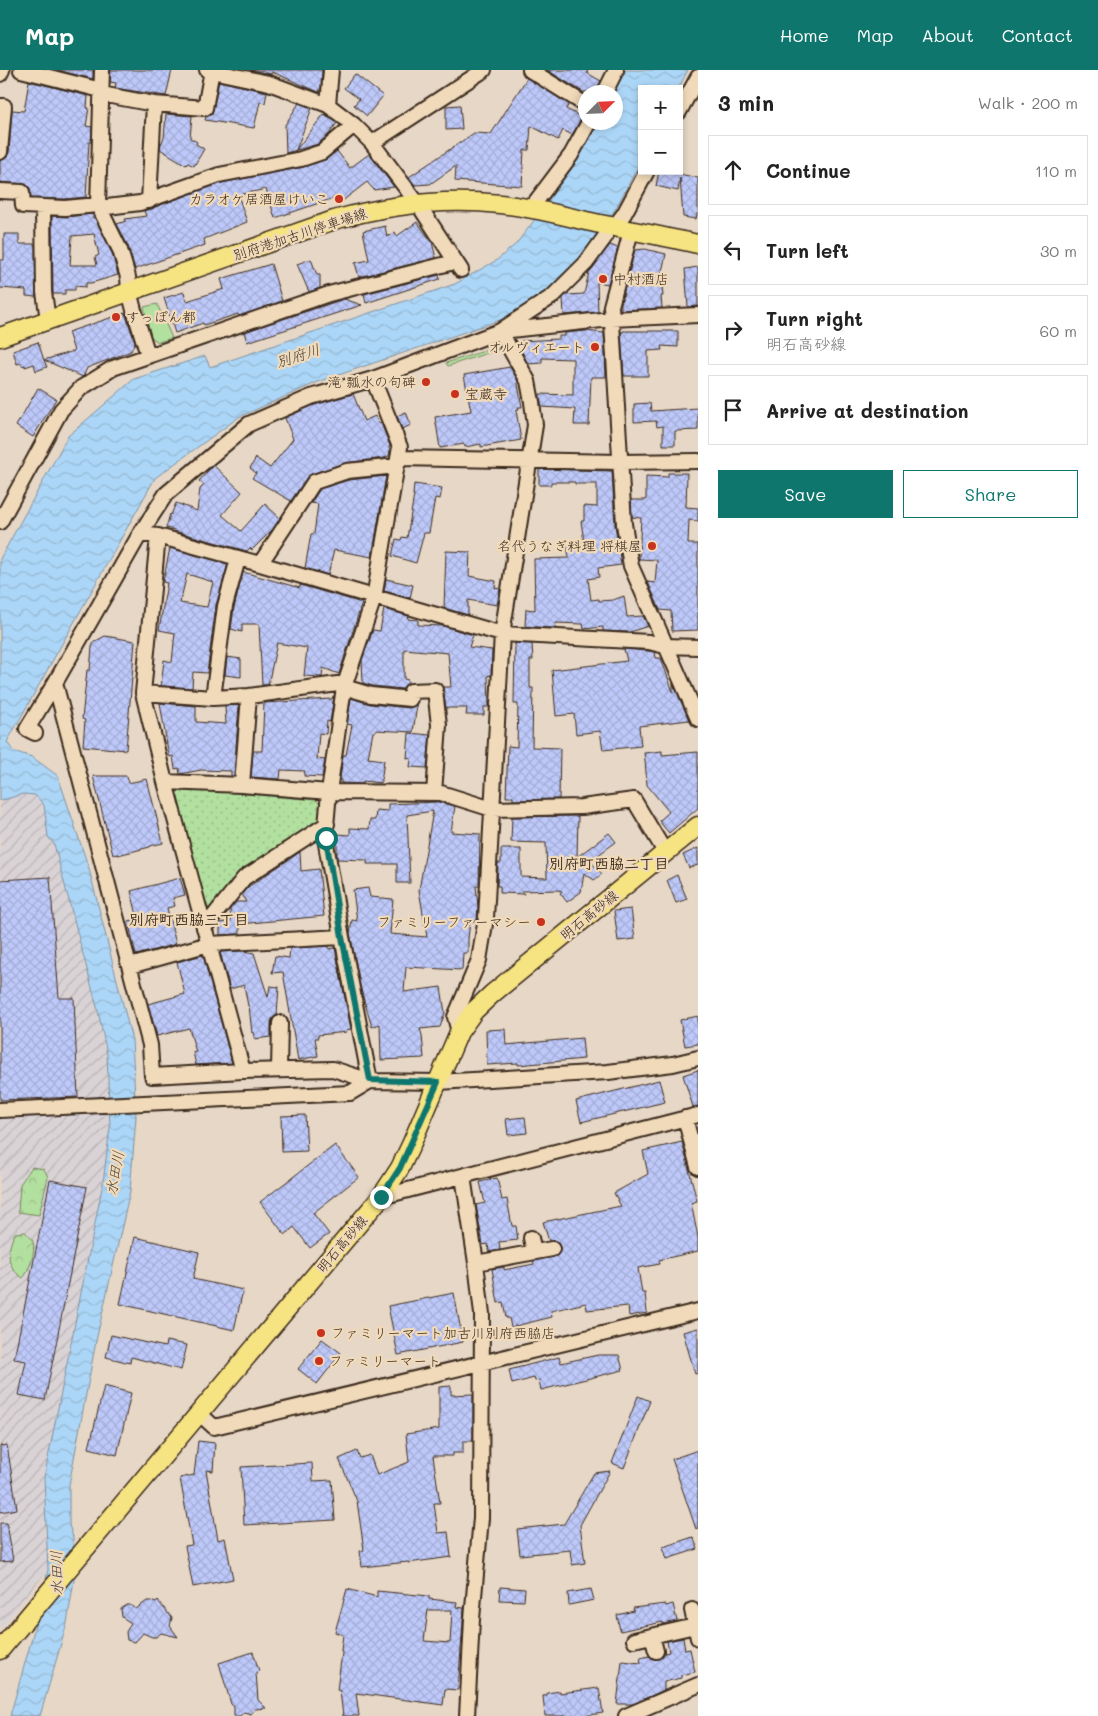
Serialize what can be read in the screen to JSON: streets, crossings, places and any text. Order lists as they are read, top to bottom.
{
  "streets": {
    "main road": ["別府港加古川停車場線", "明石高砂線"]
  },
  "districts": ["別府町西脇二丁目", "別府町西脇三丁目"],
  "water": ["別府川", "水田川"],
  "places": [
    "カラオケ居酒屋けいこ",
    "中村酒店",
    "すっぽん都",
    "オルヴィエート",
    "滝 瓢水の句碑",
    "宝蔵寺",
    "名代うなぎ料理 将棋屋",
    "ファミリーファーマシー",
    "ファミリーマート加古川別府西脇店",
    "ファミリーマート"
  ],
  "north": "top right",
  "page": {
    "header": "Map",
    "nav": [
      "Home",
      "Map",
      "About",
      "Contact"
    ],
    "heading": ["3 min", "Walk · 200 m"],
    "map_buttons": ["+", "−"],
    "list": [
      ["Continue", "110 m"],
      ["Turn left", "30 m"],
      ["Turn right", "明石高砂線", "60 m"],
      "Arrive at destination"
    ],
    "buttons": ["Save", "Share"]
  }
}
